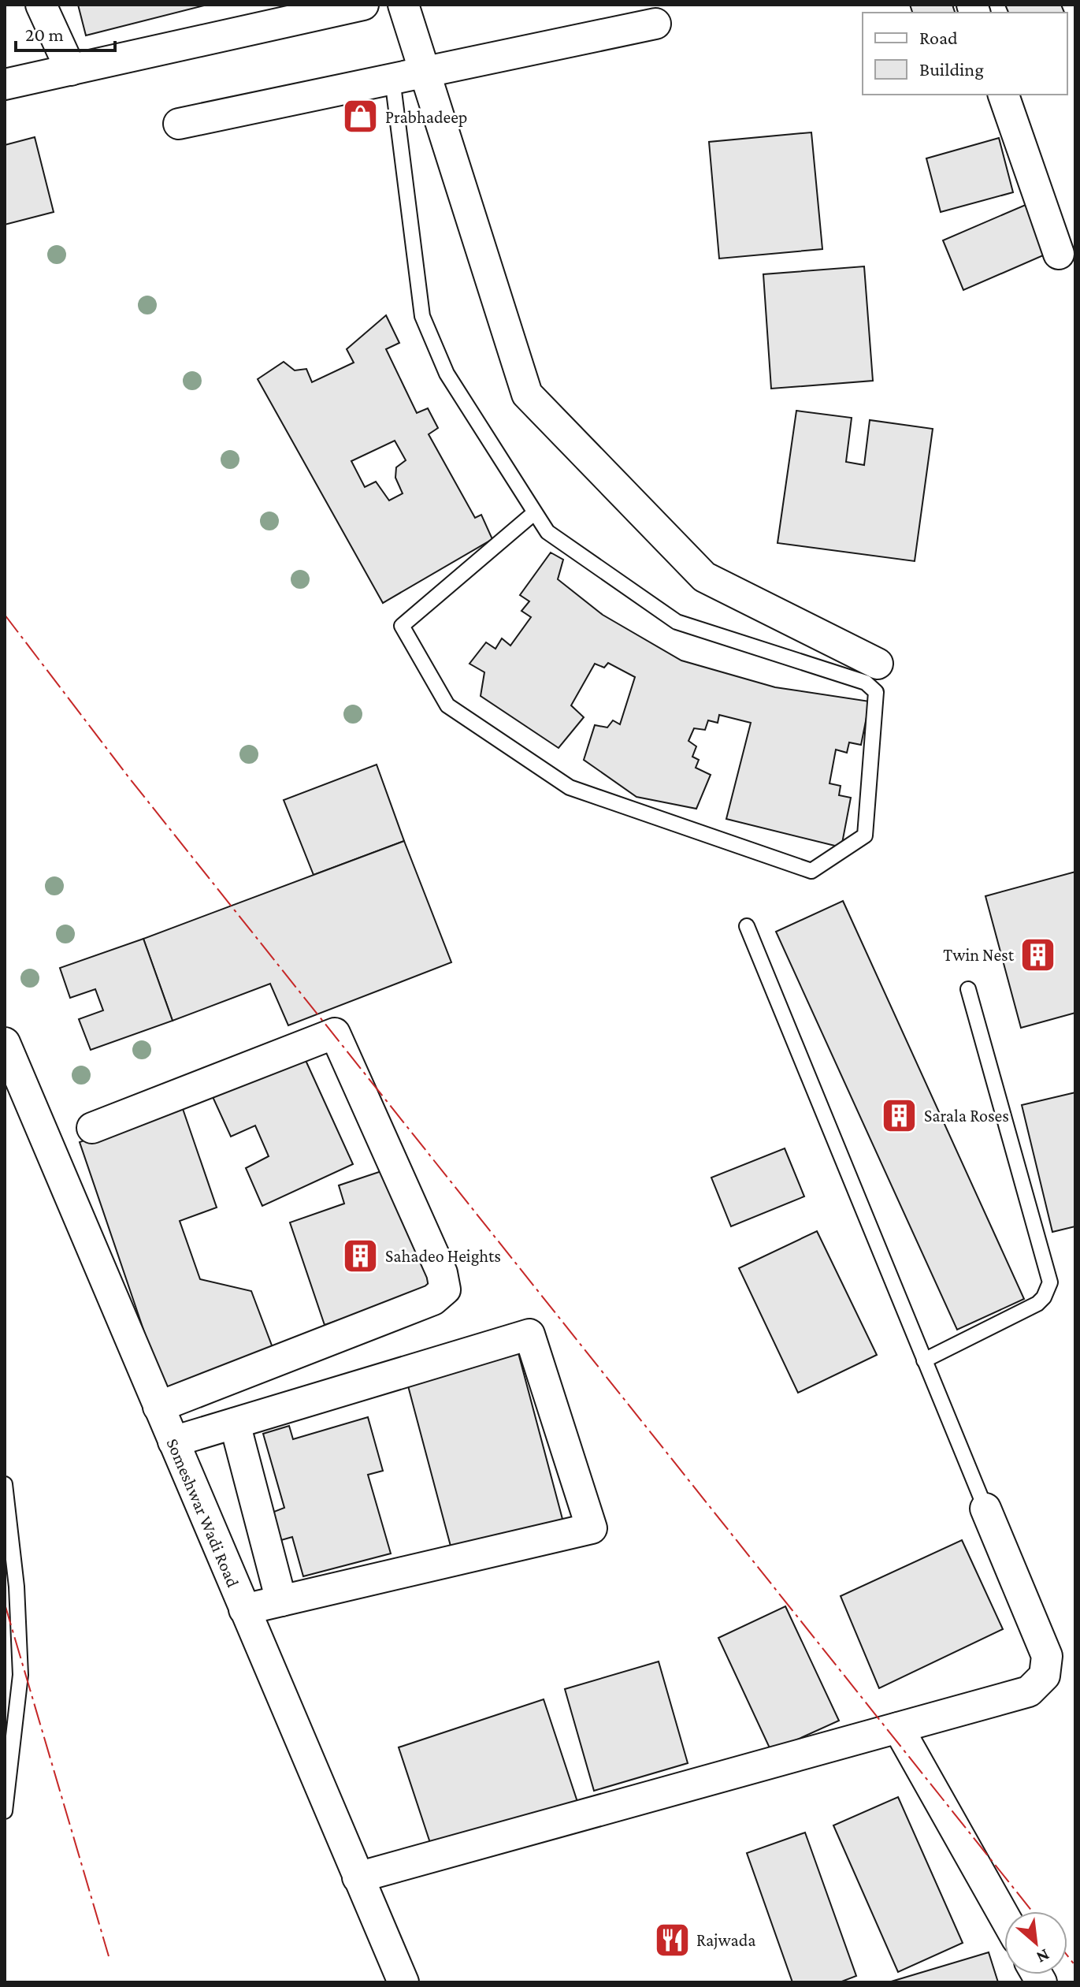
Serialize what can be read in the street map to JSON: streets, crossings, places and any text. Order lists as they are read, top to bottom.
{
  "streets": {
    "street": ["Someshwar Wadi Road"]
  },
  "places": {
    "shop": ["Prabhadeep"],
    "building": ["Twin Nest", "Sarala Roses", "Sahadeo Heights"],
    "restaurant": ["Rajwada"]
  },
  "legend": ["Road", "Building"],
  "scale_bar": "20 m",
  "north": "bottom right"
}
